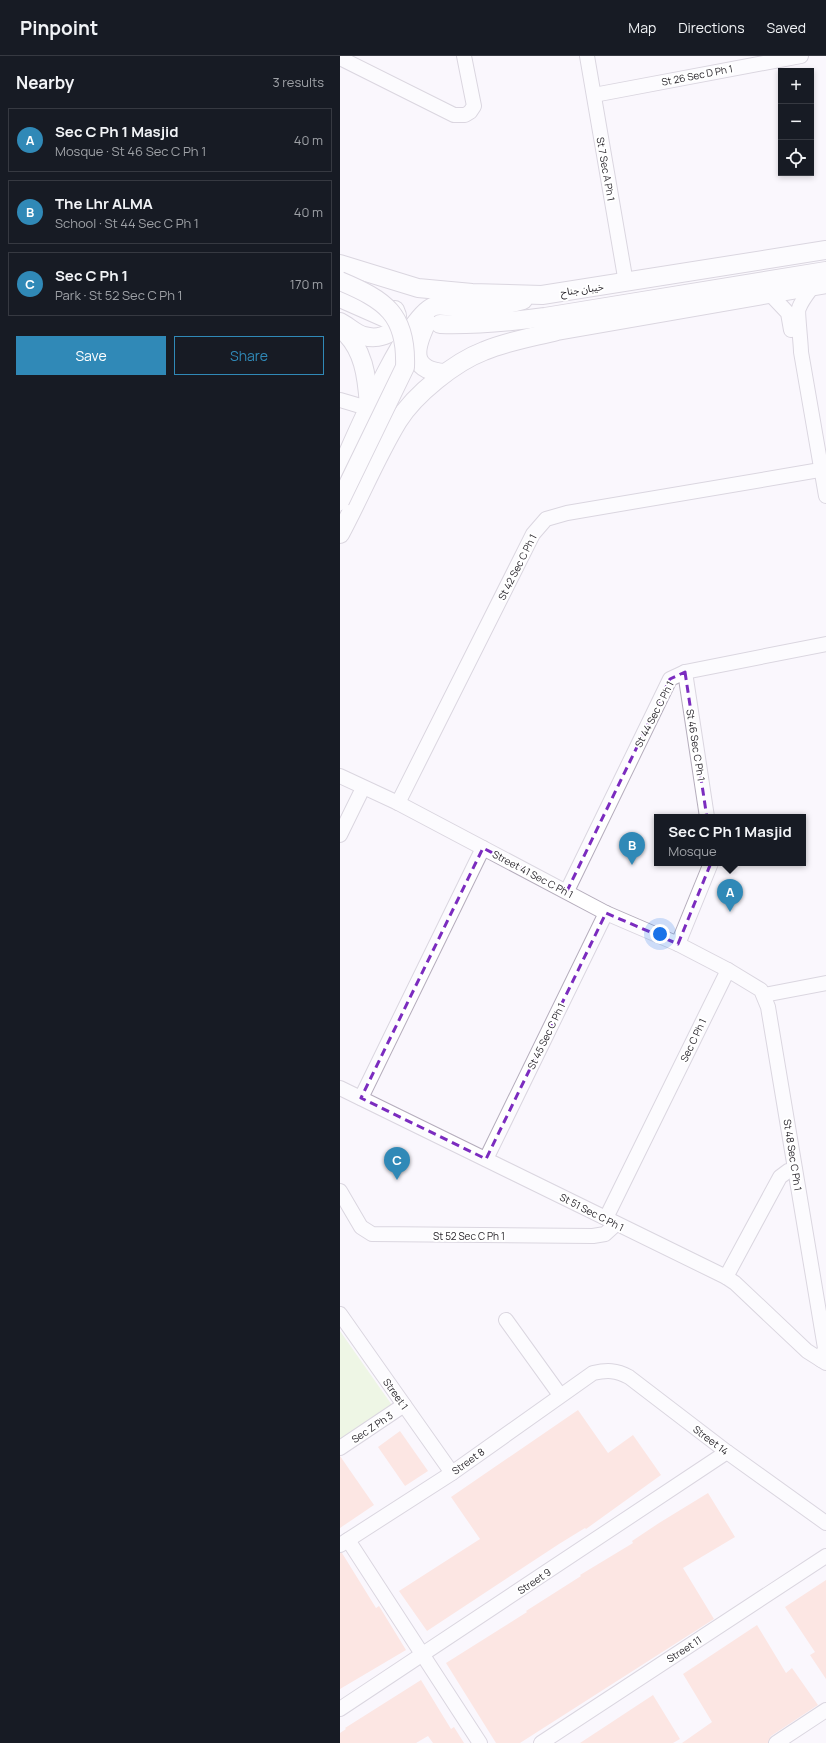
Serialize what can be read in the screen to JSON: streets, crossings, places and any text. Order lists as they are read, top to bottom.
{
  "streets": {
    "main road": ["خیبان جناح"],
    "street": [
      "St 26 Sec D Ph 1",
      "St 7 Sec A Ph 1",
      "St 42 Sec C Ph 1",
      "St 44 Sec C Ph 1",
      "St 46 Sec C Ph 1",
      "Street 41 Sec C Ph 1",
      "St 45 Sec C Ph 1",
      "Sec C Ph 1",
      "St 48 Sec C Ph 1",
      "St 51 Sec C Ph 1",
      "St 52 Sec C Ph 1",
      "Street 1",
      "Sec Z Ph 3",
      "Street 14",
      "Street 8",
      "Street 9",
      "Street 11"
    ]
  },
  "crossings": [
    ["St 26 Sec D Ph 1", "St 7 Sec A Ph 1"],
    ["St 7 Sec A Ph 1", "خیبان جناح"],
    ["St 42 Sec C Ph 1", "Street 41 Sec C Ph 1"],
    ["St 44 Sec C Ph 1", "St 46 Sec C Ph 1"],
    ["St 44 Sec C Ph 1", "Street 41 Sec C Ph 1"],
    ["Street 41 Sec C Ph 1", "St 45 Sec C Ph 1"],
    ["Street 41 Sec C Ph 1", "Sec C Ph 1"],
    ["St 45 Sec C Ph 1", "St 51 Sec C Ph 1"],
    ["Sec C Ph 1", "St 51 Sec C Ph 1"],
    ["Sec C Ph 1", "St 52 Sec C Ph 1"],
    ["St 48 Sec C Ph 1", "St 51 Sec C Ph 1"],
    ["St 51 Sec C Ph 1", "St 52 Sec C Ph 1"],
    ["Street 1", "Sec Z Ph 3"],
    ["Street 1", "Street 8"],
    ["Street 14", "Street 8"],
    ["Street 14", "Street 9"]
  ],
  "page": {
    "header": "Pinpoint",
    "nav": ["Map", "Directions", "Saved"],
    "heading": ["Nearby", "3 results"],
    "map_buttons": ["+", "−"],
    "list": [
      {
        "mark": "A",
        "name": "Sec C Ph 1 Masjid",
        "note": "Mosque · St 46 Sec C Ph 1",
        "value": "40 m"
      },
      {
        "mark": "B",
        "name": "The Lhr ALMA",
        "note": "School · St 44 Sec C Ph 1",
        "value": "40 m"
      },
      {
        "mark": "C",
        "name": "Sec C Ph 1",
        "note": "Park · St 52 Sec C Ph 1",
        "value": "170 m"
      }
    ],
    "buttons": ["Save", "Share"],
    "popup": ["Sec C Ph 1 Masjid", "Mosque"],
    "pins": ["B", "A", "C"]
  }
}
